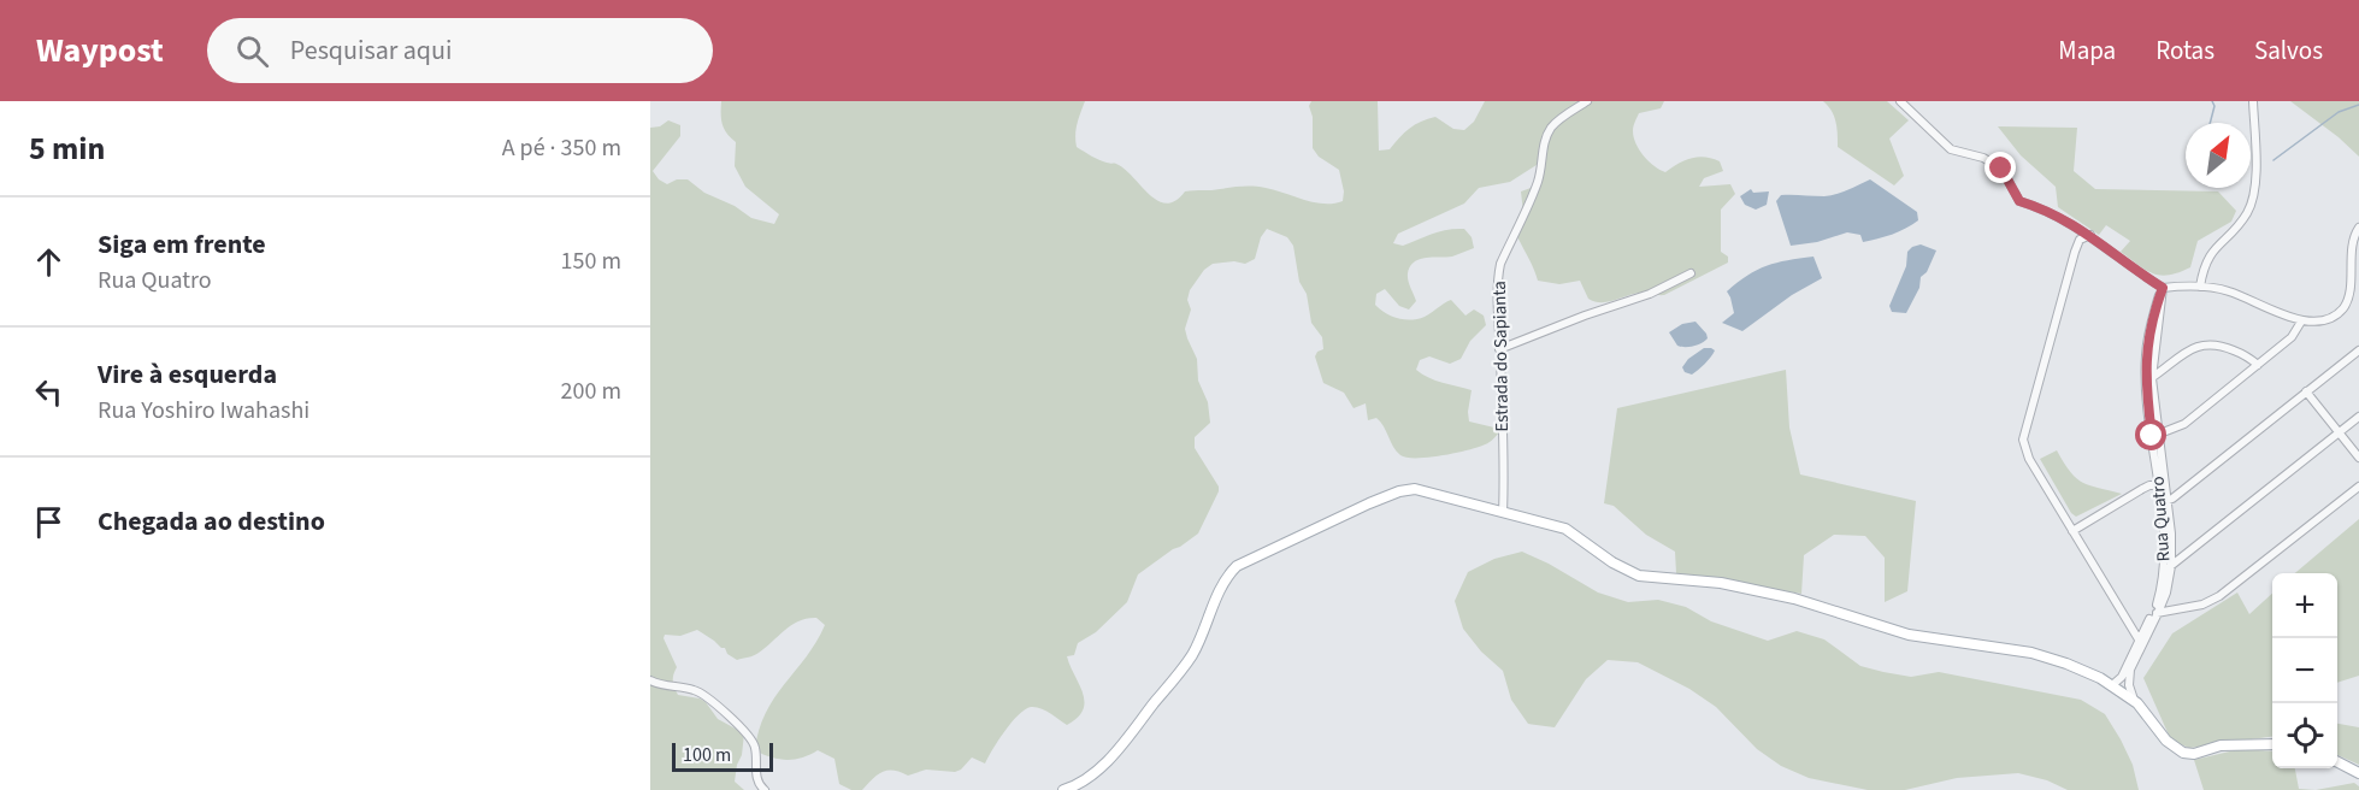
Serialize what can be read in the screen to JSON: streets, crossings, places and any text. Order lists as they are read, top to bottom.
{
  "streets": {
    "street": ["Estrada do Sapianta", "Rua Quatro"]
  },
  "scale_bar": "100 m",
  "north": "top right",
  "page": {
    "header": "Waypost",
    "search": "Pesquisar aqui",
    "nav": ["Mapa", "Rotas", "Salvos"],
    "heading": ["5 min", "A pé · 350 m"],
    "list": [
      ["Siga em frente", "Rua Quatro", "150 m"],
      ["Vire à esquerda", "Rua Yoshiro Iwahashi", "200 m"],
      "Chegada ao destino"
    ],
    "map_buttons": ["+", "−"],
    "scale": "100 m"
  }
}
